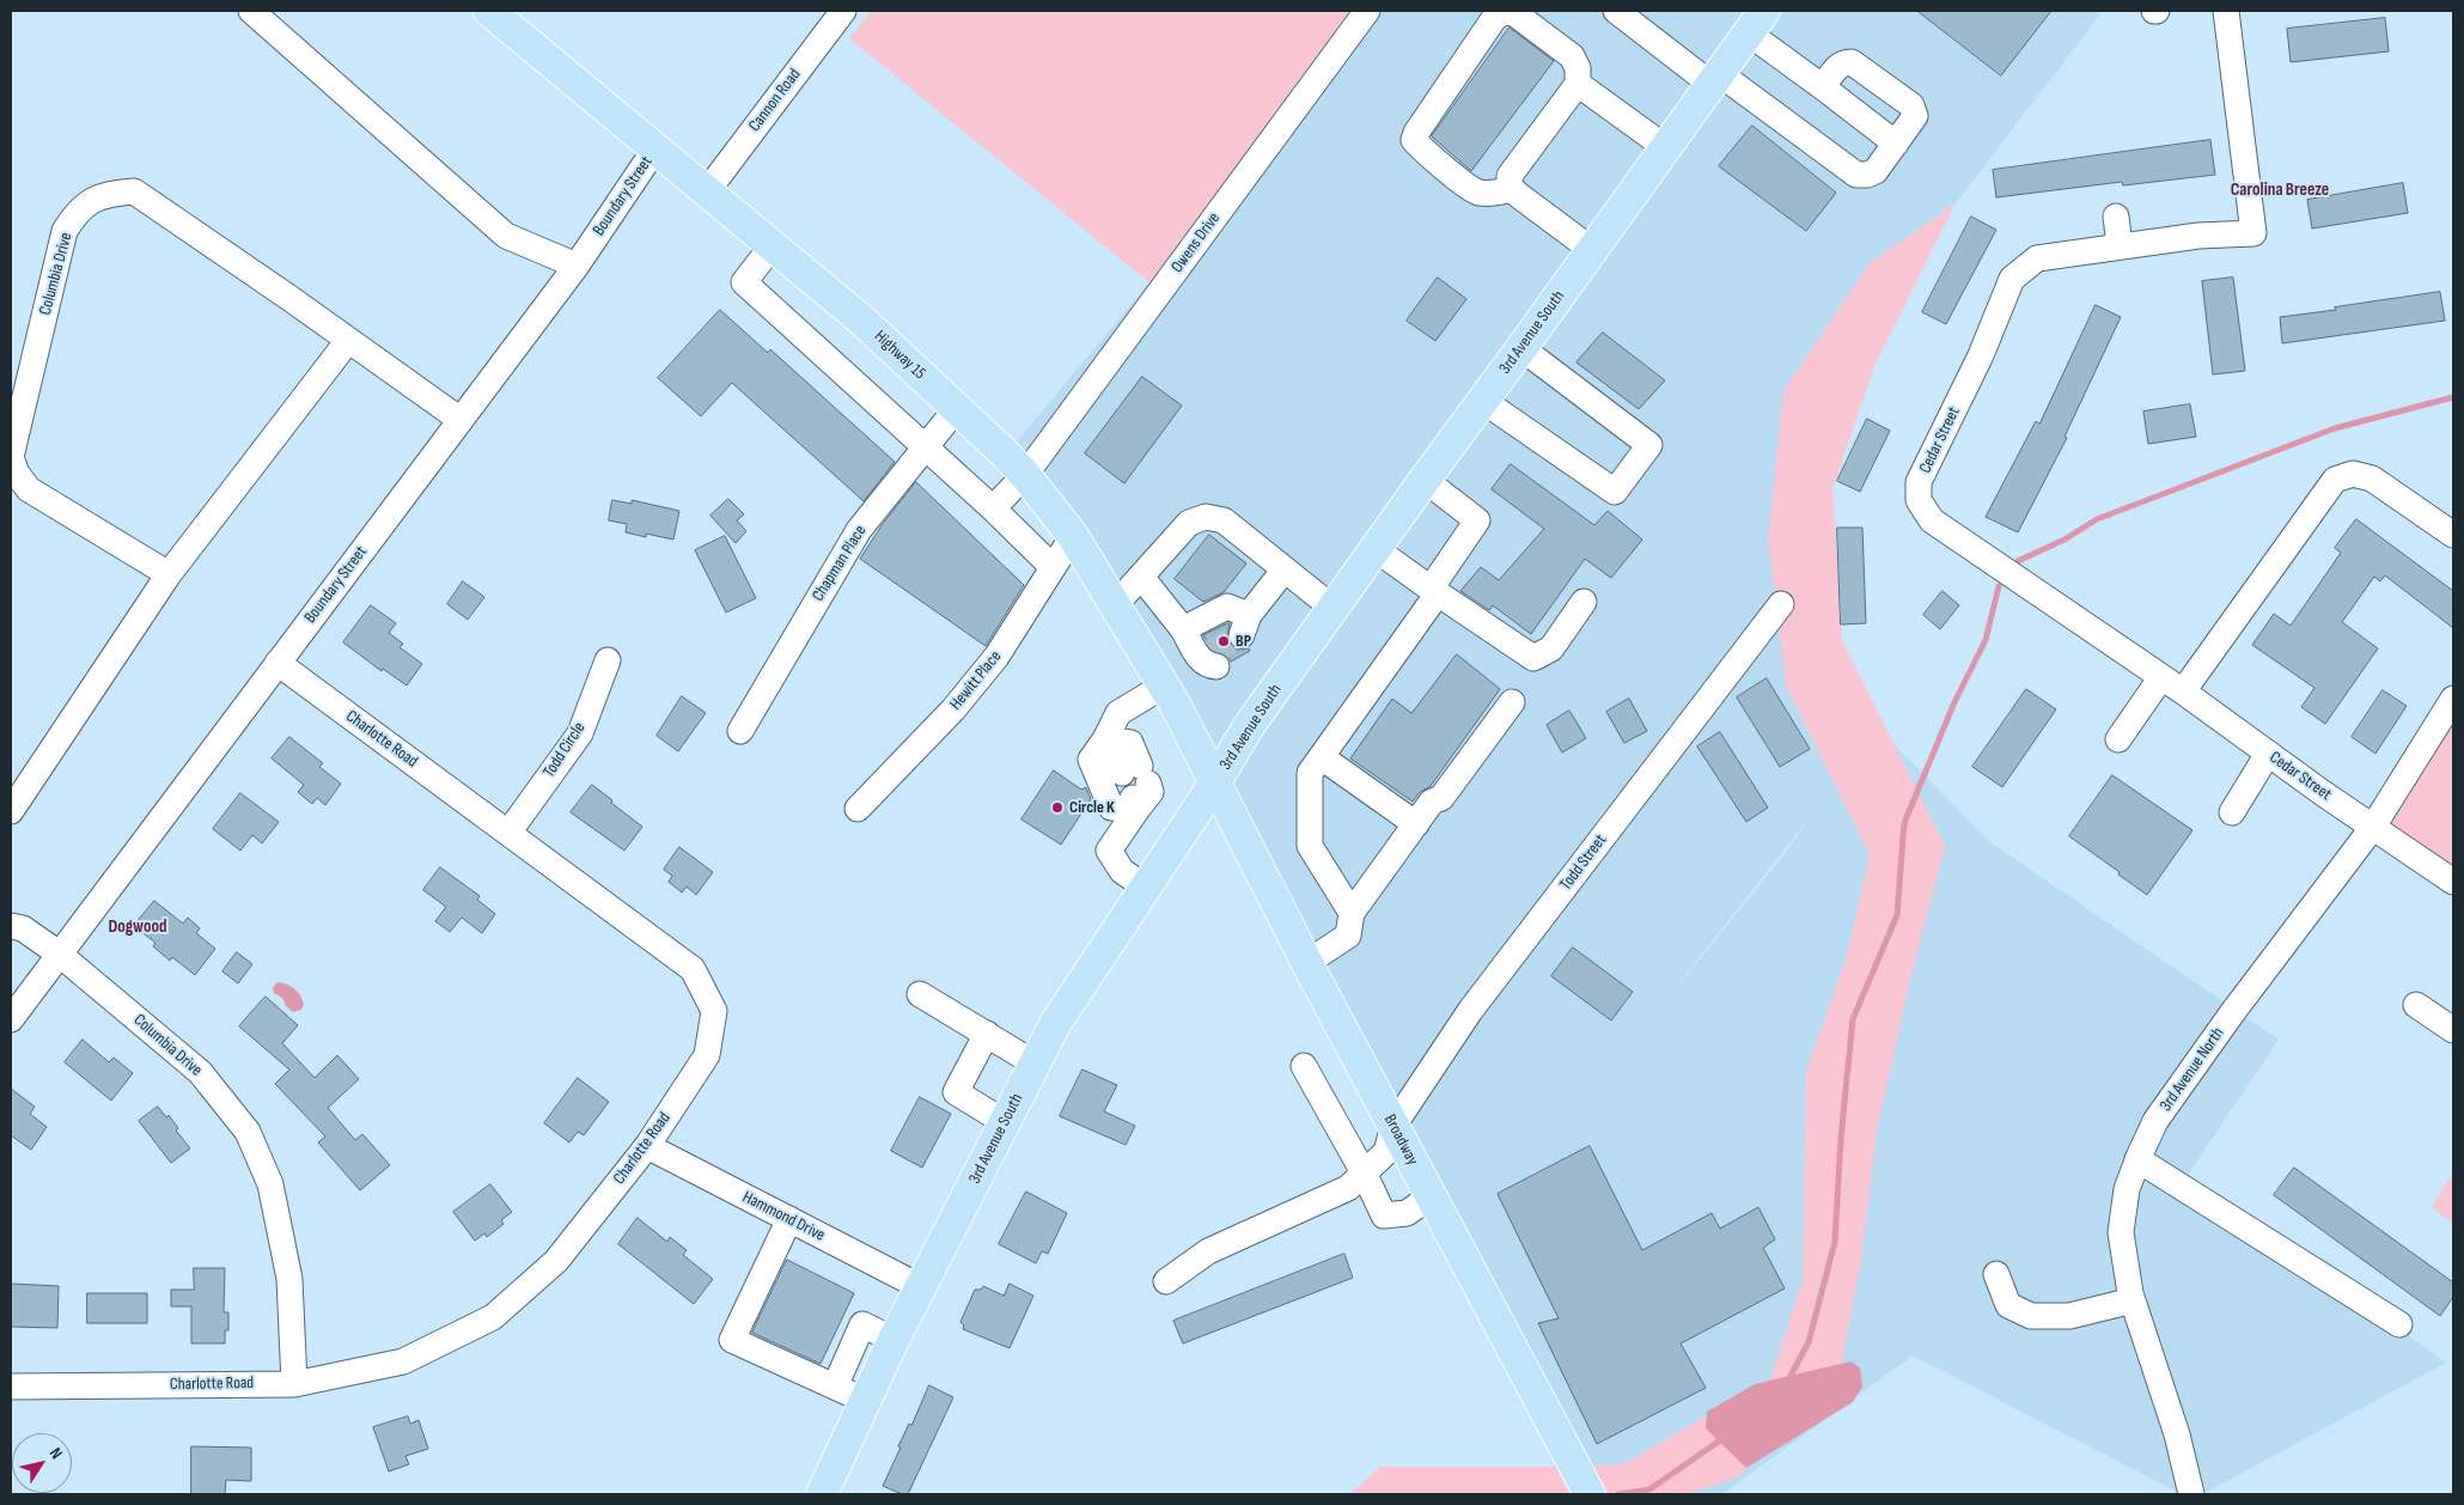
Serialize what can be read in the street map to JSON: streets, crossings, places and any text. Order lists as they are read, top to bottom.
{
  "streets": {
    "main road": ["3rd Avenue South", "Highway 15", "Broadway"],
    "street": [
      "Cannon Road",
      "Boundary Street",
      "Owens Drive",
      "Columbia Drive",
      "Cedar Street",
      "Chapman Place",
      "Hewitt Place",
      "Charlotte Road",
      "Todd Circle",
      "Todd Street",
      "3rd Avenue North",
      "Hammond Drive"
    ]
  },
  "crossings": [
    ["Cannon Road", "Highway 15"],
    ["Boundary Street", "Columbia Drive"],
    ["Boundary Street", "Highway 15"],
    ["Boundary Street", "Charlotte Road"],
    ["Owens Drive", "Highway 15"],
    ["Columbia Drive", "Charlotte Road"],
    ["3rd Avenue South", "Highway 15"],
    ["3rd Avenue South", "Broadway"],
    ["3rd Avenue South", "Hammond Drive"],
    ["Highway 15", "Chapman Place"],
    ["Highway 15", "Hewitt Place"],
    ["Highway 15", "Broadway"],
    ["Cedar Street", "3rd Avenue North"],
    ["Charlotte Road", "Todd Circle"],
    ["Charlotte Road", "Hammond Drive"],
    ["Todd Street", "Broadway"]
  ],
  "districts": ["Carolina Breeze", "Dogwood"],
  "places": ["BP", "Circle K"],
  "north": "top right"
}
